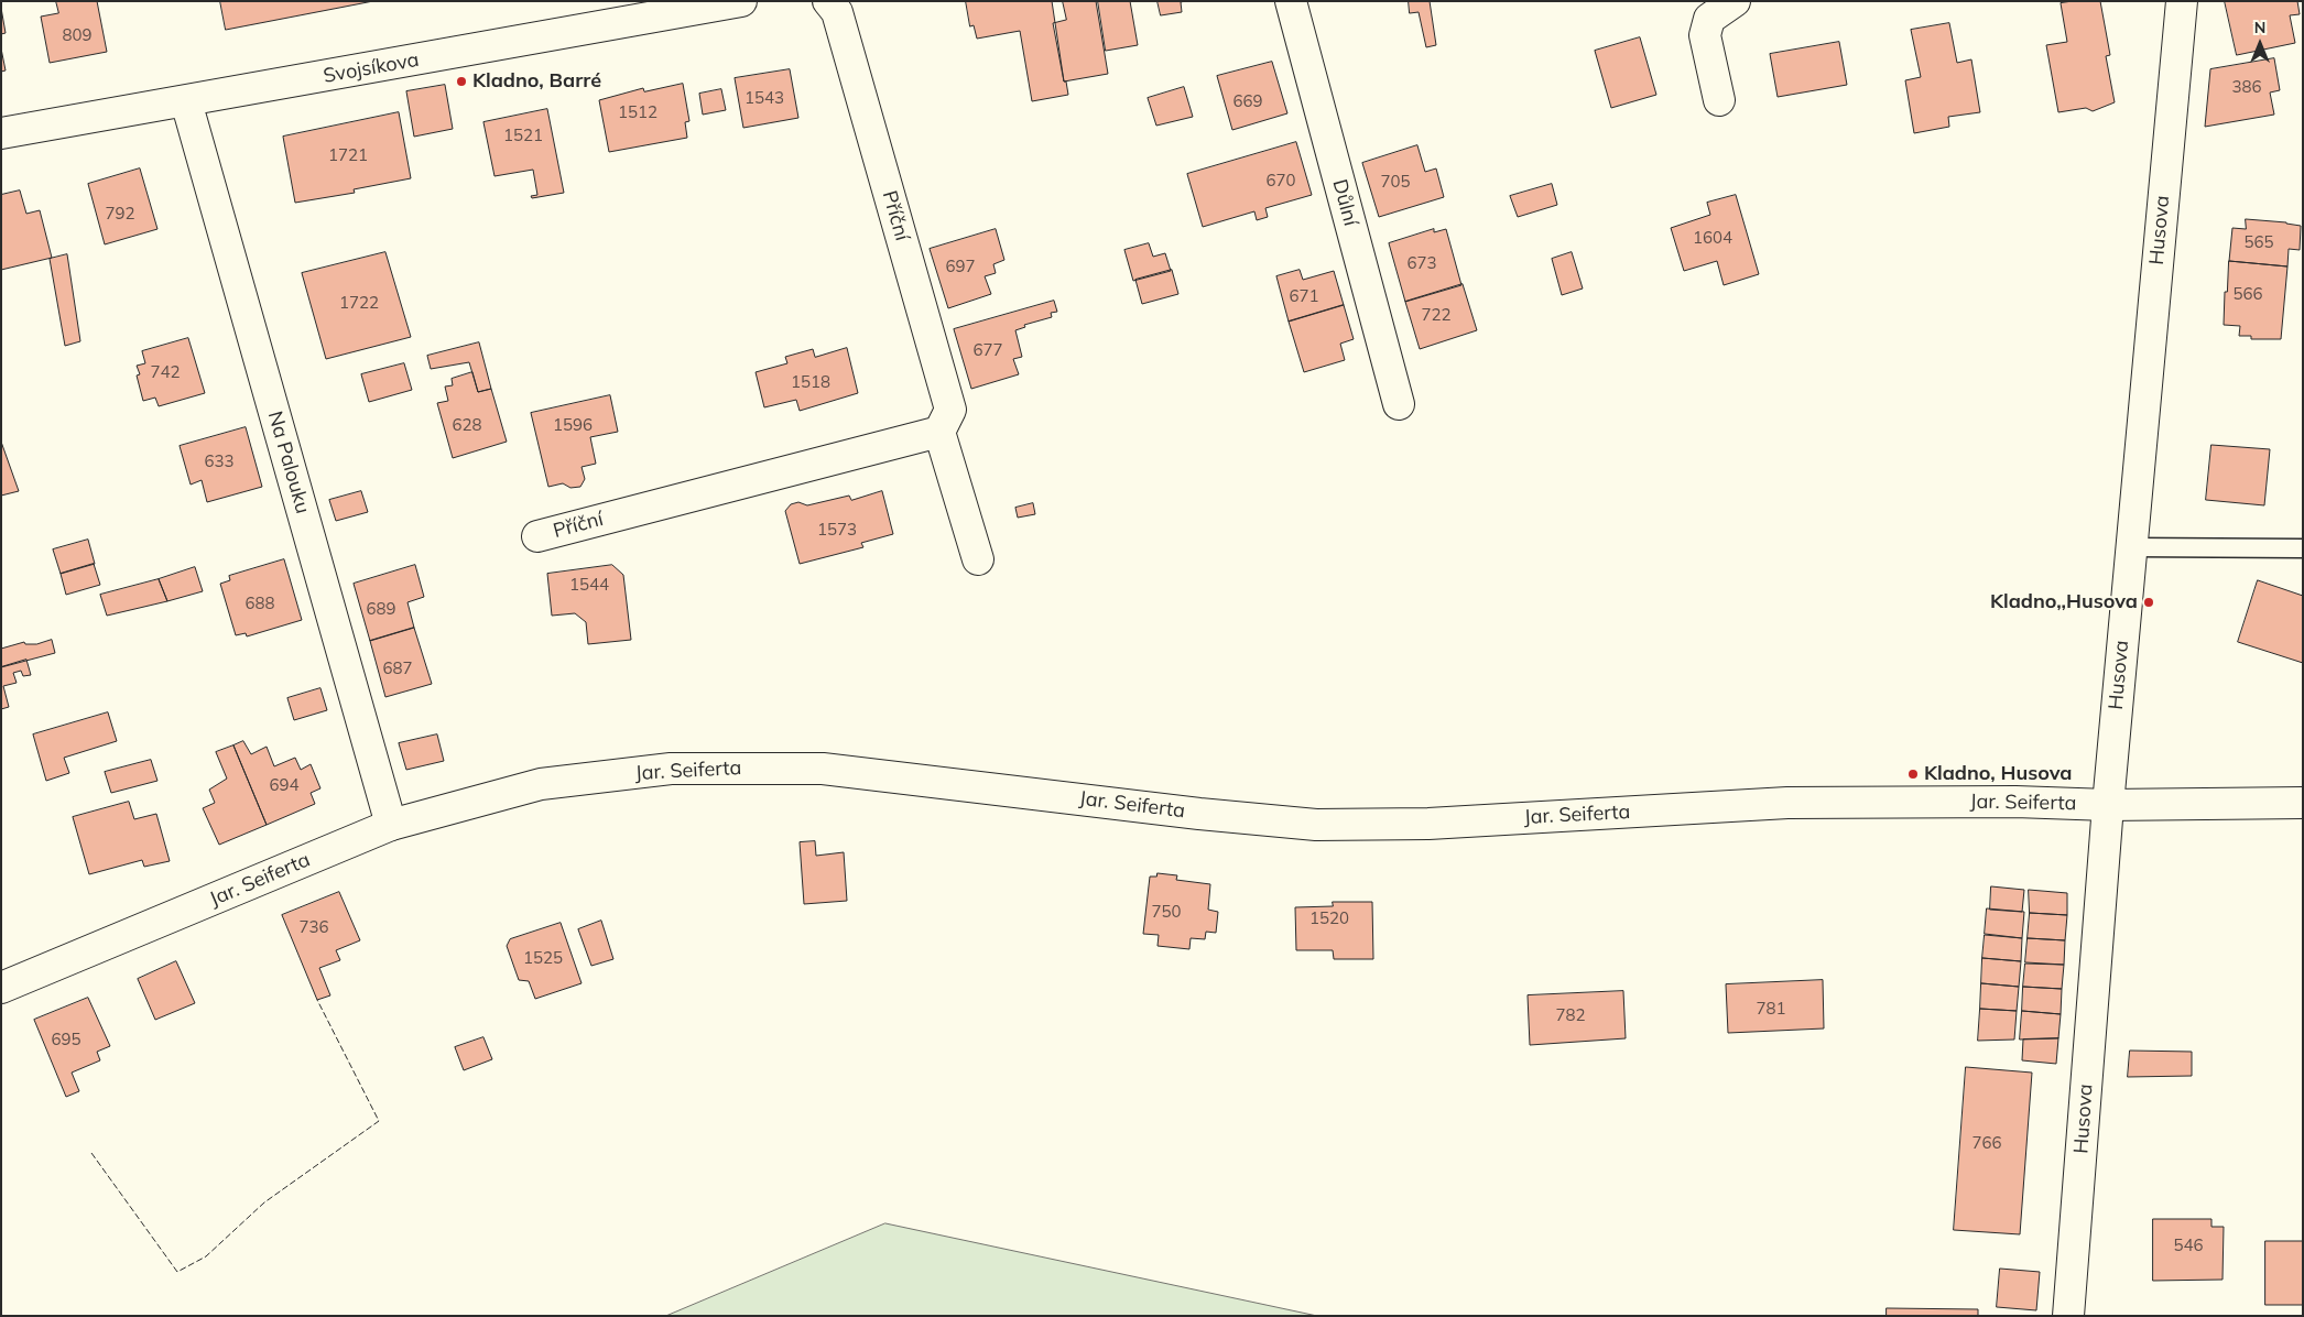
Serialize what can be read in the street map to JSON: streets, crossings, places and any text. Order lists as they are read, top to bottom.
{
  "streets": {
    "street": [
      "Svojsíkova",
      "Důlní",
      "Příční",
      "Husova",
      "Na Palouku",
      "Jar. Seiferta"
    ]
  },
  "crossings": [
    ["Svojsíkova", "Na Palouku"],
    ["Husova", "Jar. Seiferta"],
    ["Na Palouku", "Jar. Seiferta"]
  ],
  "places": ["Kladno, Barré", "Kladno,,Husova", "Kladno, Husova"],
  "house_numbers": [
    "809",
    "386",
    "1543",
    "669",
    "1512",
    "1521",
    "1721",
    "670",
    "705",
    "792",
    "1604",
    "565",
    "673",
    "697",
    "566",
    "671",
    "1722",
    "722",
    "677",
    "742",
    "1518",
    "628",
    "1596",
    "633",
    "1573",
    "1544",
    "688",
    "689",
    "687",
    "694",
    "750",
    "1520",
    "736",
    "1525",
    "781",
    "782",
    "695",
    "766",
    "546"
  ],
  "north": "top"
}
